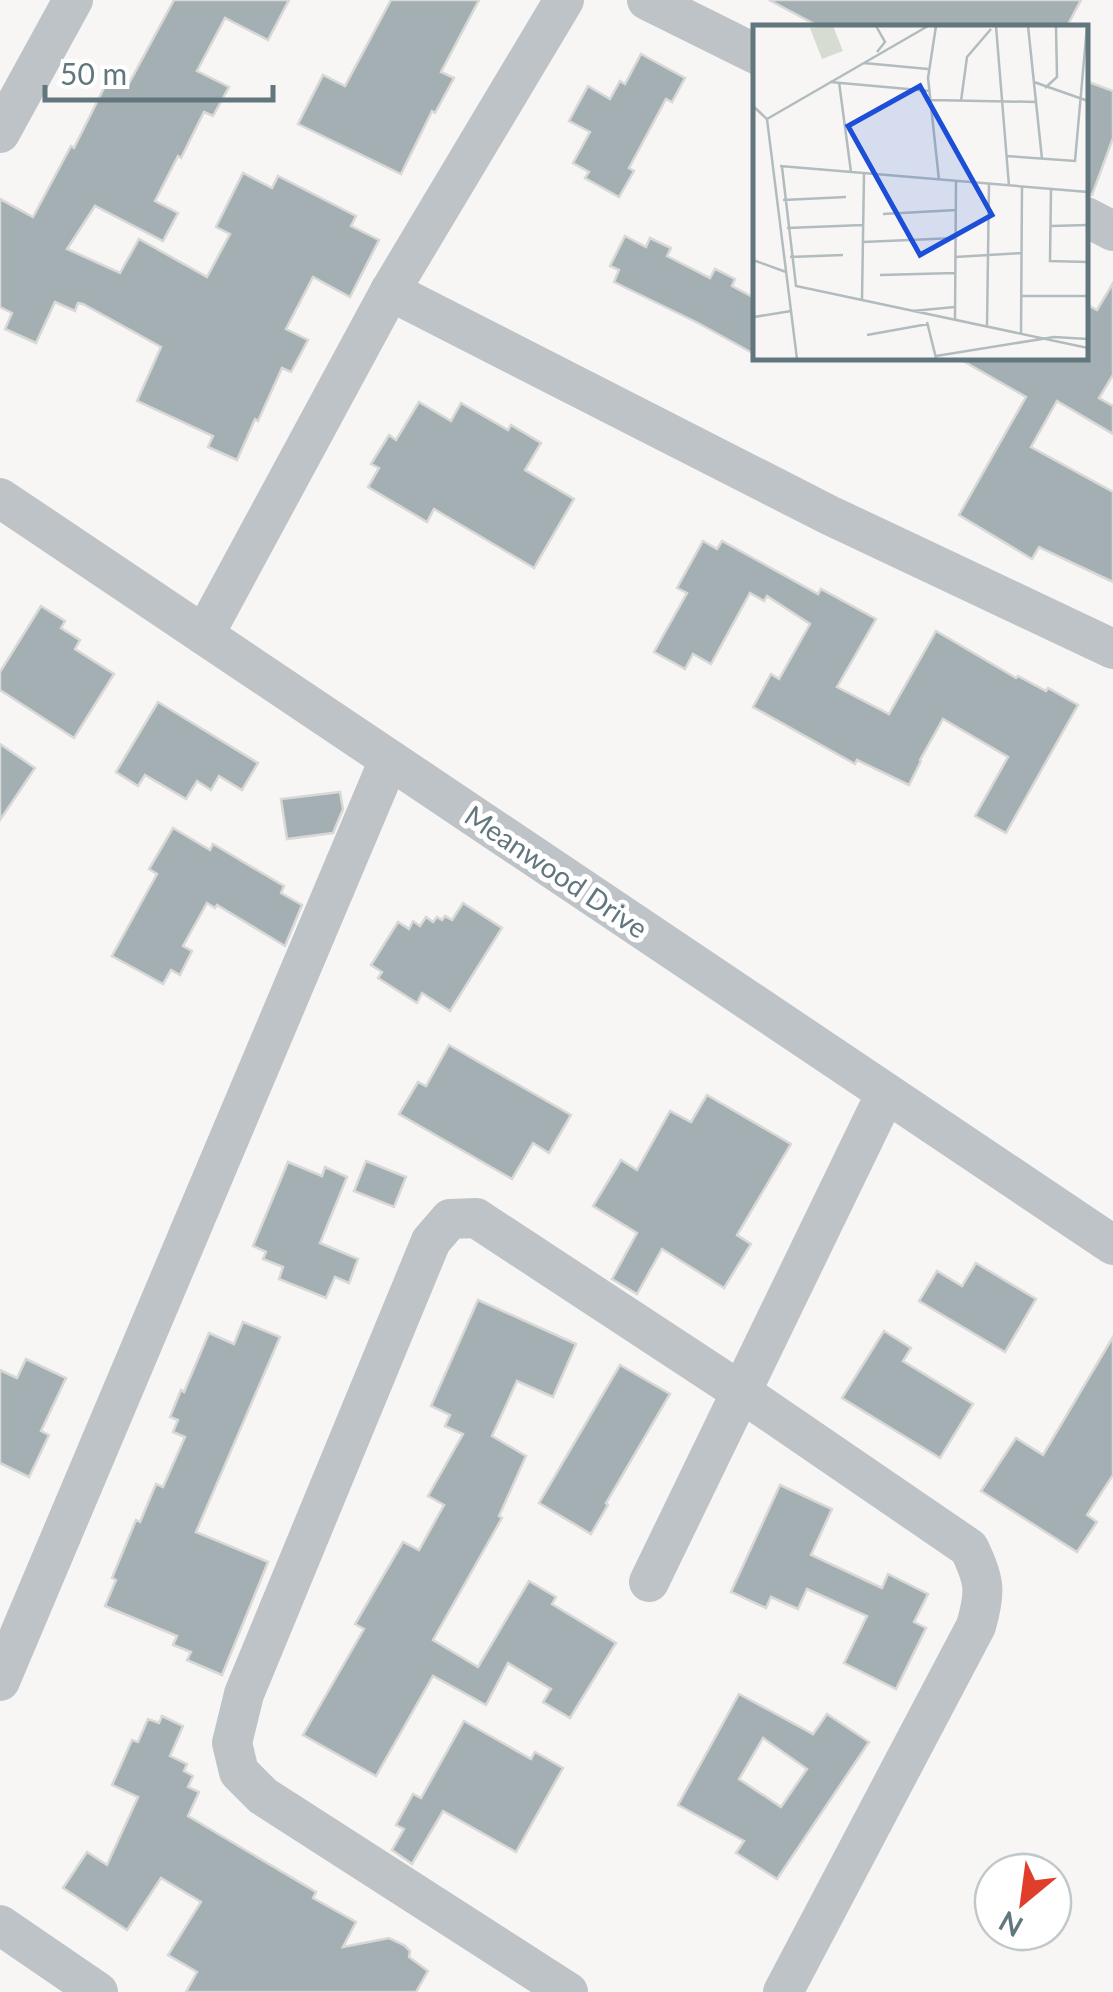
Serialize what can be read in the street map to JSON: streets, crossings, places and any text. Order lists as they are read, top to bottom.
{
  "streets": {
    "street": ["Meanwood Drive"]
  },
  "scale_bar": "50 m",
  "north": "bottom left"
}
